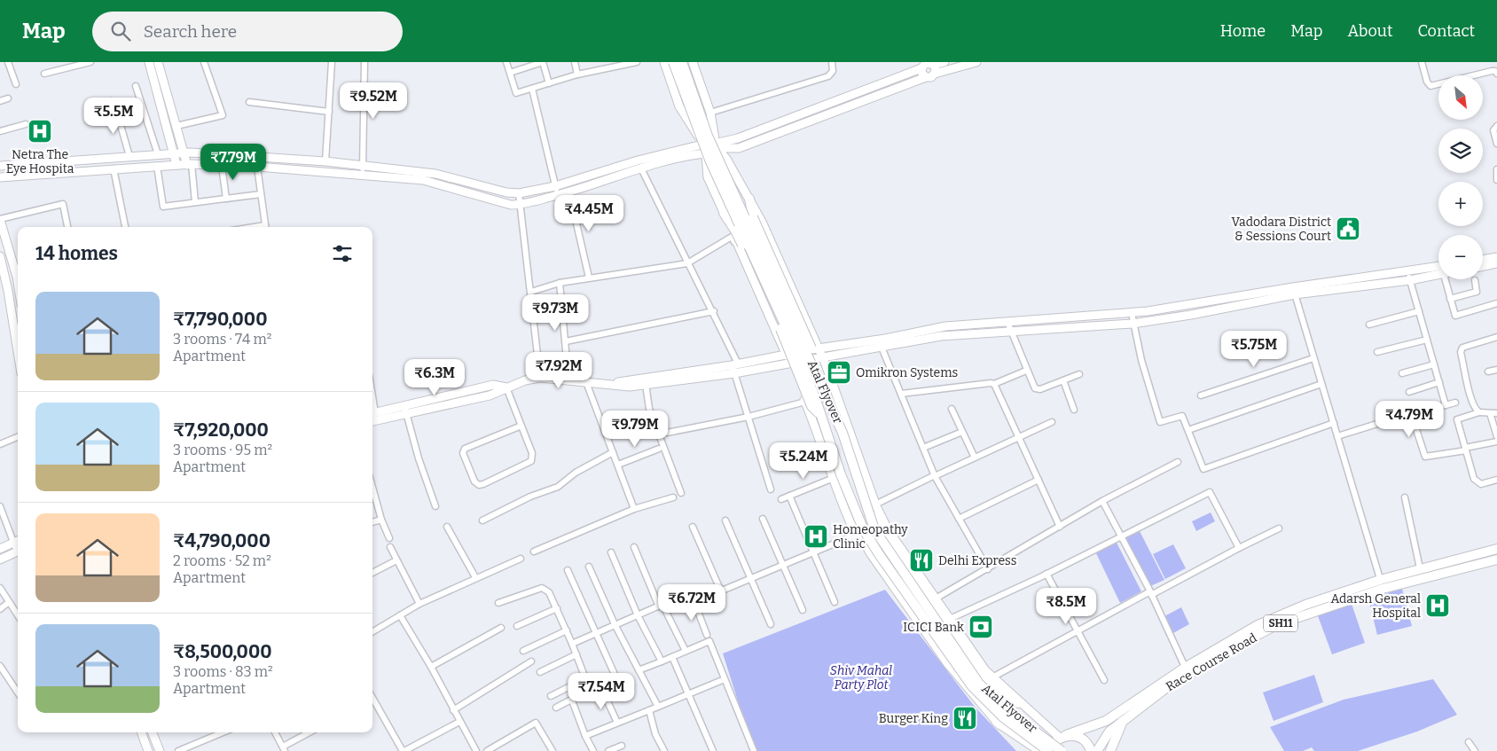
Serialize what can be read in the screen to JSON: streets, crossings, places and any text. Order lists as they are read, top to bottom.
{
  "streets": {
    "main road": ["Atal Flyover", "SH11", "Race Course Road"]
  },
  "crossings": [
    ["Atal Flyover", "SH11"],
    ["SH11", "Race Course Road"]
  ],
  "parks": ["Shiv Mahal Party Plot"],
  "places": {
    "hospital": ["Netra The Eye Hospita", "Homeopathy Clinic", "Adarsh General Hospital"],
    "public building": ["Vadodara District & Sessions Court"],
    "office": ["Omikron Systems"],
    "restaurant": ["Delhi Express", "Burger King"],
    "bank": ["ICICI Bank"]
  },
  "north": "bottom right",
  "page": {
    "header": "Map",
    "search": "Search here",
    "nav": [
      "Home",
      "Map",
      "About",
      "Contact"
    ],
    "map_buttons": ["+", "−"],
    "price": [
      "₹9.52M",
      "₹5.5M",
      "₹7.79M",
      "₹4.45M",
      "₹9.73M",
      "₹5.75M",
      "₹7.92M",
      "₹6.3M",
      "₹4.79M",
      "₹9.79M",
      "₹5.24M",
      "₹6.72M",
      "₹8.5M",
      "₹7.54M"
    ],
    "heading": "14 homes",
    "list": [
      {
        "name": "₹7,790,000",
        "note": "3 rooms · 74 m² · Apartment"
      },
      {
        "name": "₹7,920,000",
        "note": "3 rooms · 95 m² · Apartment"
      },
      {
        "name": "₹4,790,000",
        "note": "2 rooms · 52 m² · Apartment"
      },
      {
        "name": "₹8,500,000",
        "note": "3 rooms · 83 m² · Apartment"
      }
    ]
  }
}
